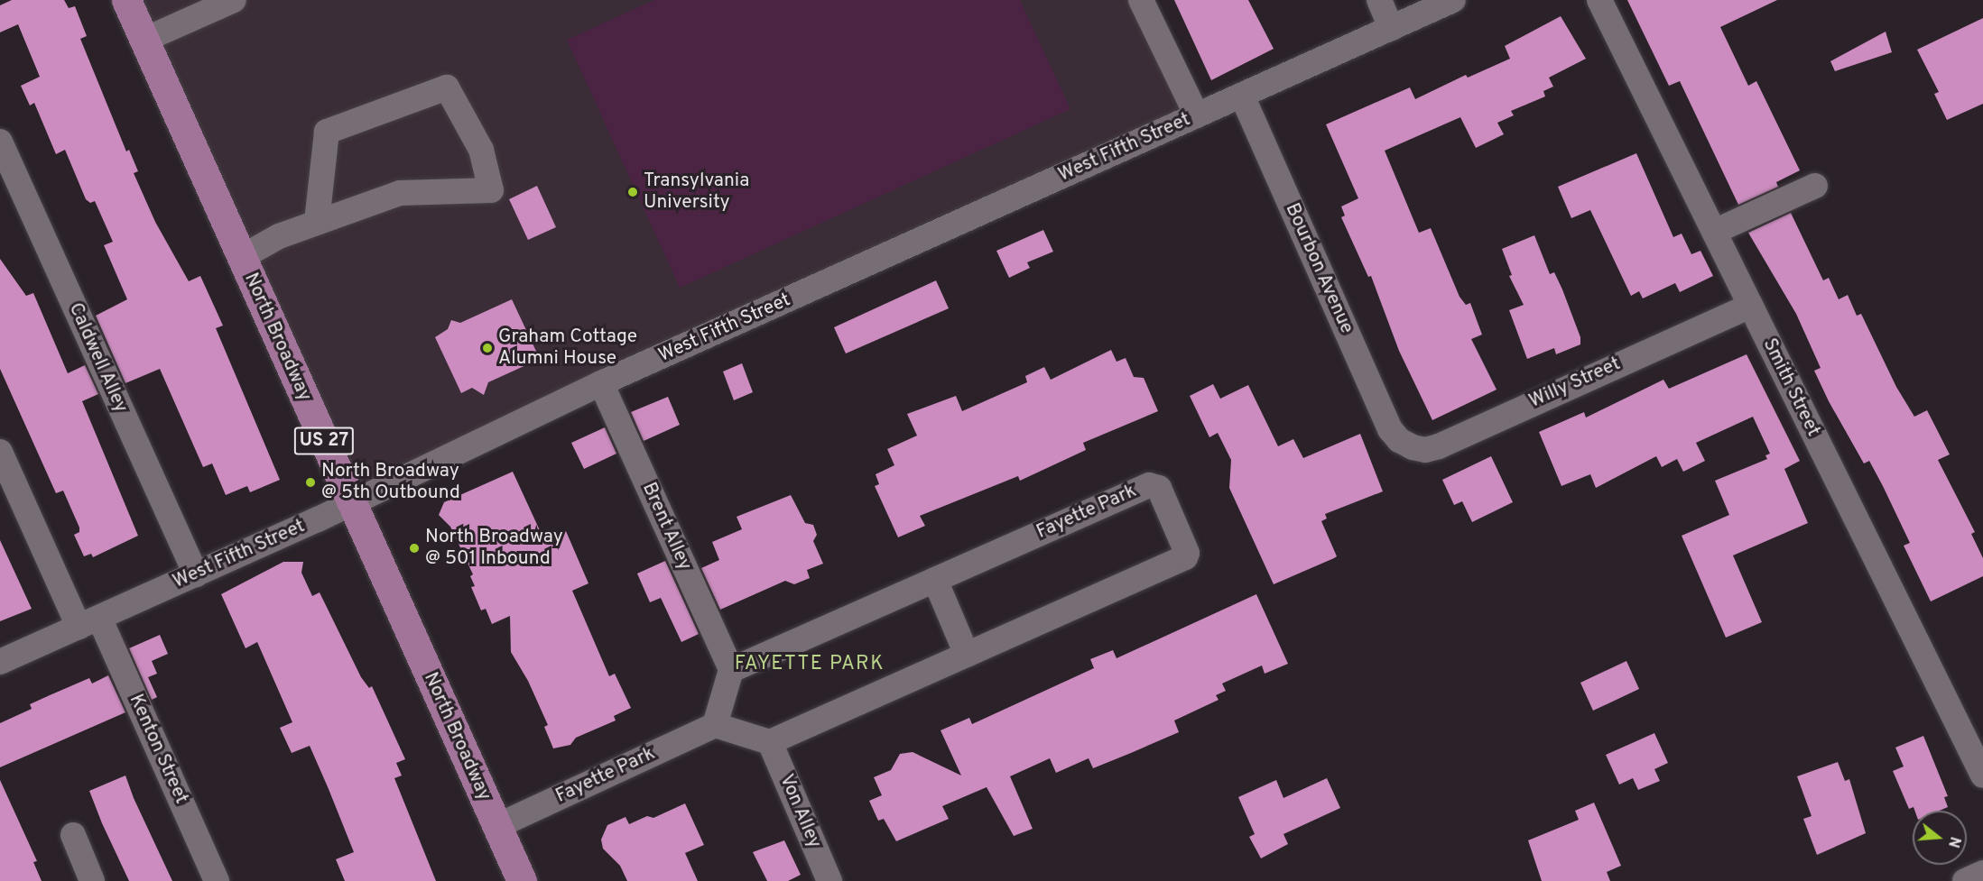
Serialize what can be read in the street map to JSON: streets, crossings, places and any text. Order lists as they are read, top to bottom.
{
  "streets": {
    "main road": ["North Broadway", "US 27"],
    "street": [
      "West Fifth Street",
      "Bourbon Avenue",
      "Caldwell Alley",
      "Willy Street",
      "Smith Street",
      "Fayette Park",
      "Brent Alley",
      "Kenton Street",
      "Von Alley"
    ]
  },
  "crossings": [
    ["West Fifth Street", "Bourbon Avenue"],
    ["West Fifth Street", "North Broadway"],
    ["West Fifth Street", "Caldwell Alley"],
    ["West Fifth Street", "Brent Alley"],
    ["West Fifth Street", "Kenton Street"],
    ["Bourbon Avenue", "Willy Street"],
    ["North Broadway", "Fayette Park"],
    ["Willy Street", "Smith Street"],
    ["Fayette Park", "Brent Alley"],
    ["Fayette Park", "Von Alley"]
  ],
  "districts": ["FAYETTE PARK"],
  "places": [
    "Transylvania University",
    "Graham Cottage Alumni House",
    "North Broadway @ 5th Outbound",
    "North Broadway @ 501 Inbound"
  ],
  "north": "right"
}
